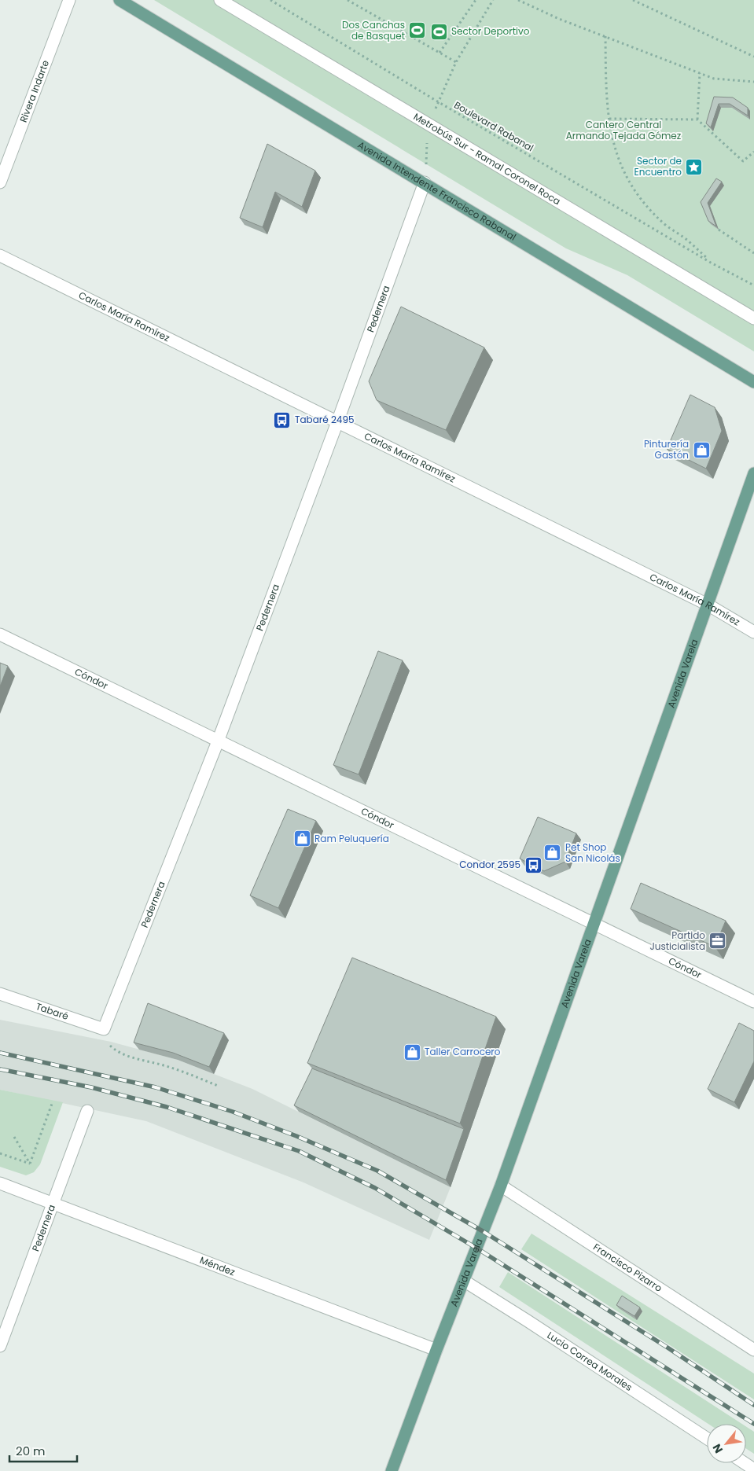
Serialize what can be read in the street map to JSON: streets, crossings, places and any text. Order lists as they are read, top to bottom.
{
  "streets": {
    "main road": ["Avenida Intendente Francisco Rabanal", "Avenida Varela"],
    "street": [
      "Rivera Indarte",
      "Metrobús Sur - Ramal Coronel Roca",
      "Pedernera",
      "Carlos María Ramírez",
      "Cóndor",
      "Tabaré",
      "Méndez",
      "Francisco Pizarro",
      "Lucio Correa Morales"
    ],
    "path": ["Boulevard Rabanal"]
  },
  "crossings": [
    ["Avenida Intendente Francisco Rabanal", "Pedernera"],
    ["Pedernera", "Carlos María Ramírez"],
    ["Pedernera", "Cóndor"],
    ["Pedernera", "Tabaré"],
    ["Pedernera", "Méndez"],
    ["Carlos María Ramírez", "Avenida Varela"],
    ["Avenida Varela", "Cóndor"],
    ["Avenida Varela", "Méndez"],
    ["Avenida Varela", "Francisco Pizarro"],
    ["Avenida Varela", "Lucio Correa Morales"]
  ],
  "parks": ["Cantero Central Armando Tejada Gómez"],
  "places": {
    "sports": ["Dos Canchas de Basquet", "Sector Deportivo"],
    "place": ["Sector de Encuentro"],
    "bus stop": ["Tabaré 2495", "Condor 2595"],
    "shop": [
      "Pinturería Gastón",
      "Ram Peluquería",
      "Pet Shop San Nicolás",
      "Taller Carrocero"
    ],
    "office": ["Partido Justicialista"]
  },
  "scale_bar": "20 m",
  "north": "bottom left"
}
